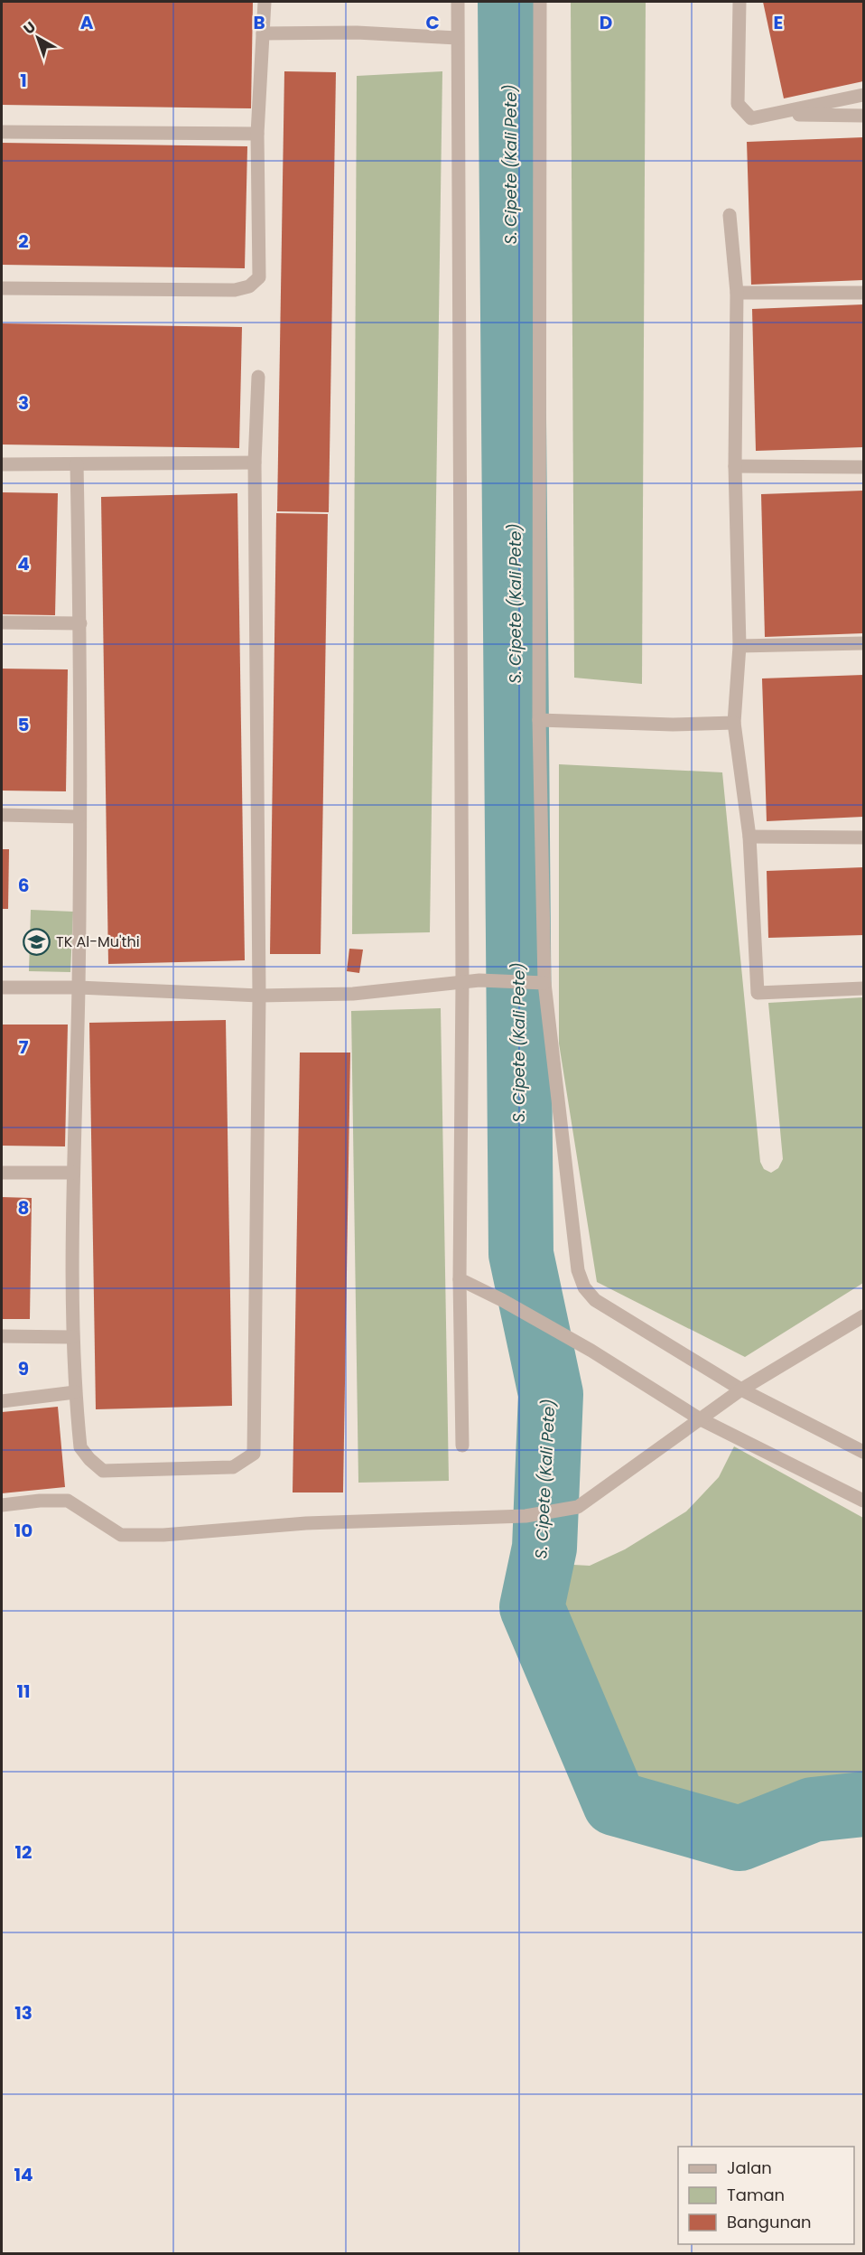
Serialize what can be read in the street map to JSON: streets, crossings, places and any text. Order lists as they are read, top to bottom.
{
  "water": ["S. Cipete (Kali Pete)"],
  "places": {
    "school or university": ["TK Al-Mu'thi"]
  },
  "legend": ["Jalan", "Taman", "Bangunan"],
  "north": "top left",
  "grid": {
    "columns": [
      "A",
      "B",
      "C",
      "D",
      "E"
    ],
    "rows": [
      "1",
      "2",
      "3",
      "4",
      "5",
      "6",
      "7",
      "8",
      "9",
      "10",
      "11",
      "12",
      "13",
      "14"
    ]
  }
}
